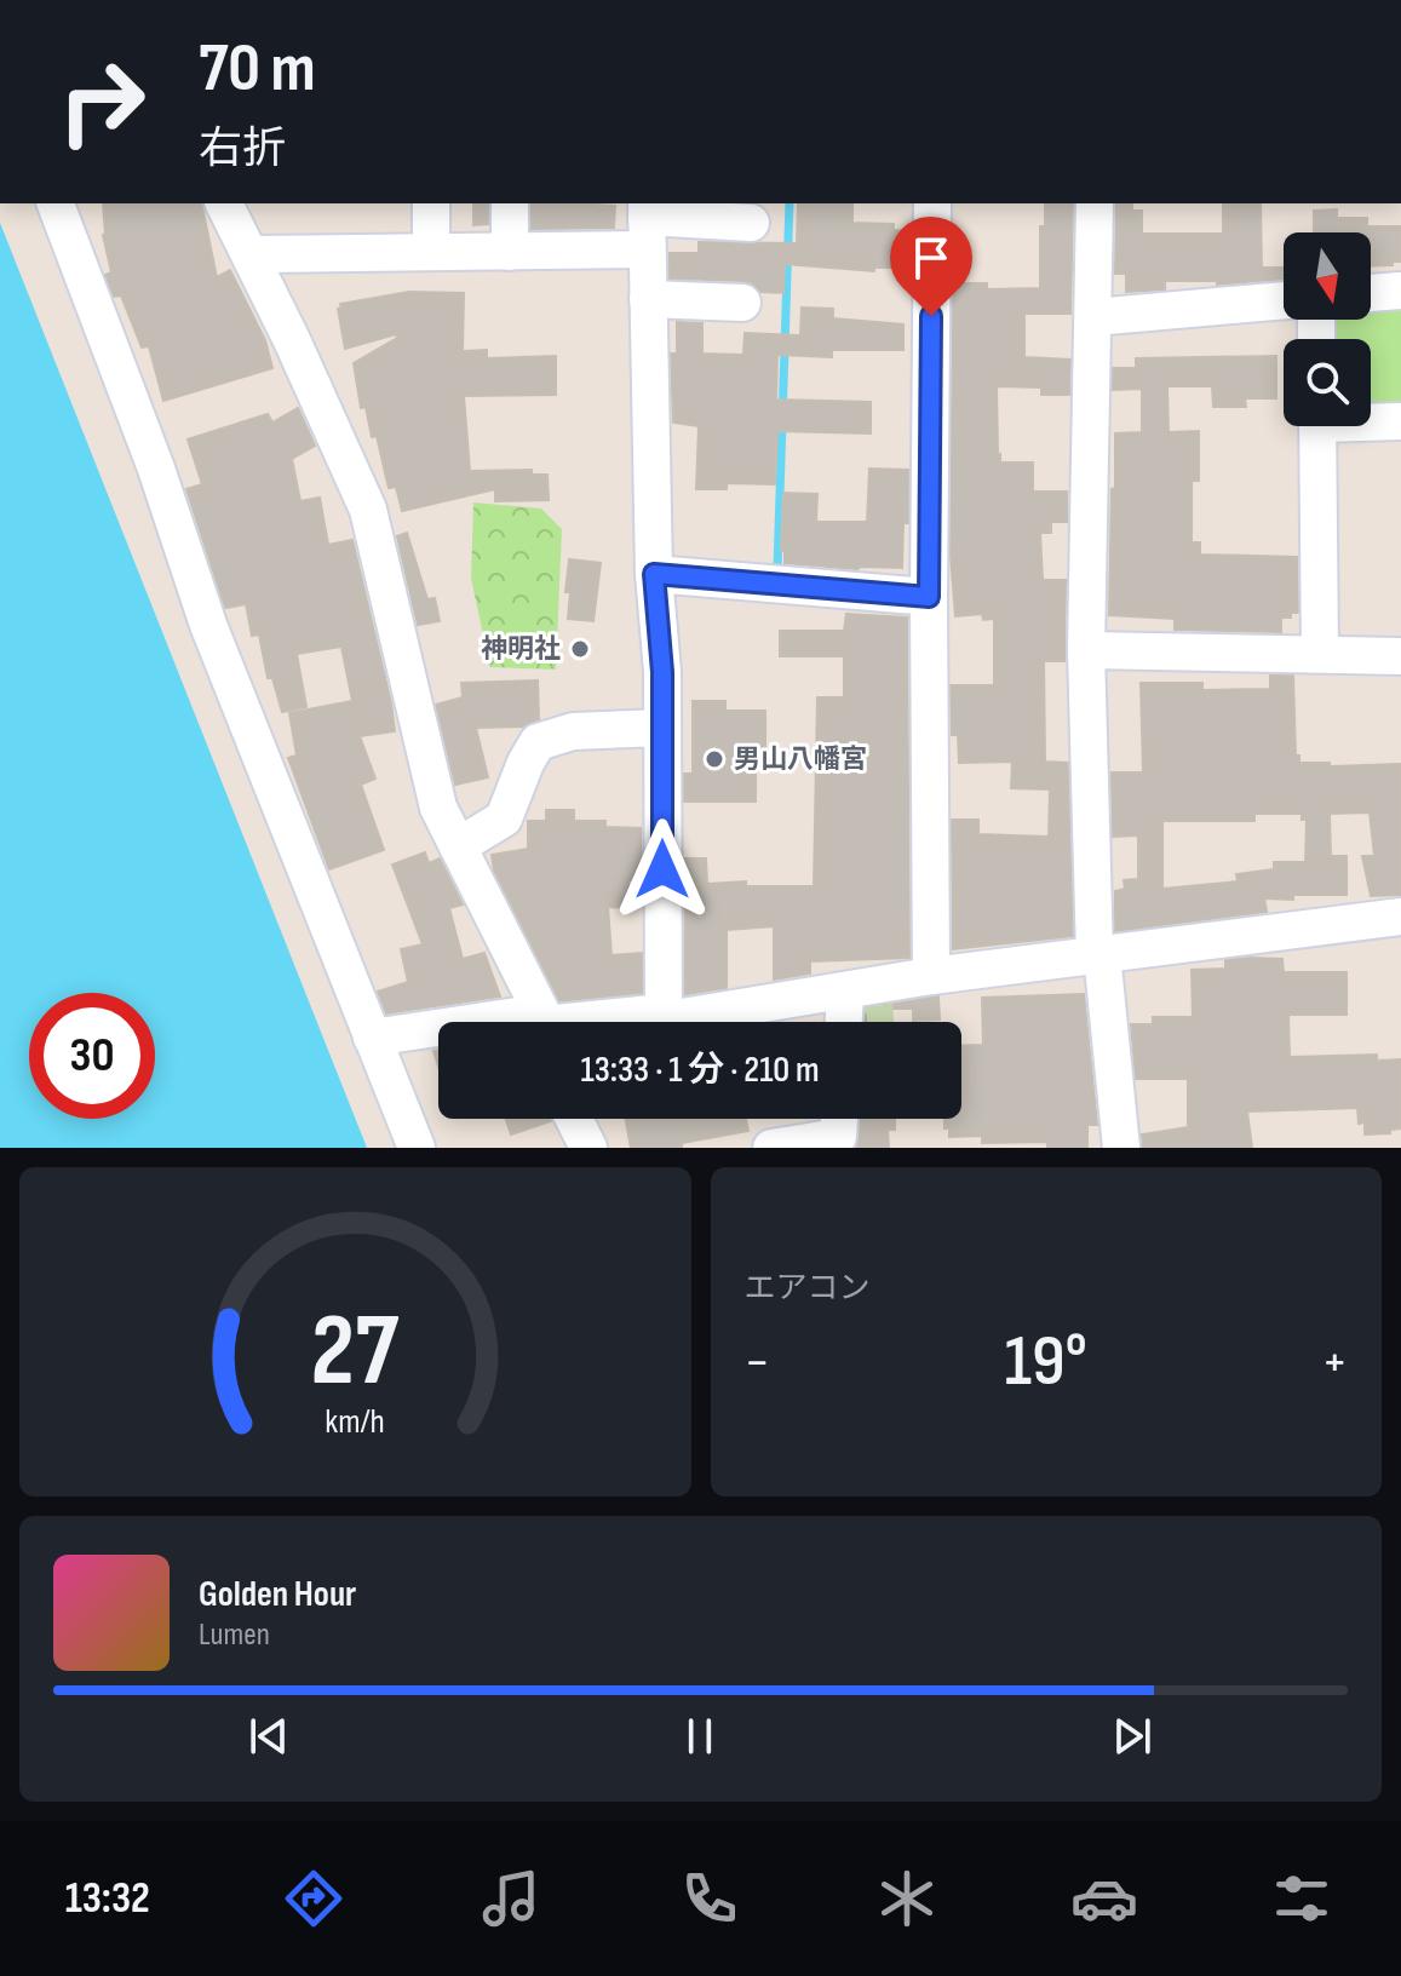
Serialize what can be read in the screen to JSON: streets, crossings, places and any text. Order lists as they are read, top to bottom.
{
  "places": ["神明社", "男山八幡宮"],
  "north": "bottom",
  "page": {
    "turn": ["70 m", "右折"],
    "limit": "30",
    "trip": "13:33 · 1 分 · 210 m",
    "tile": "エアコン",
    "heat": ["−", "19°", "+"],
    "song": ["Golden Hour", "Lumen"],
    "tabs": "13:32",
    "gauge": ["27", "km/h"]
  }
}
